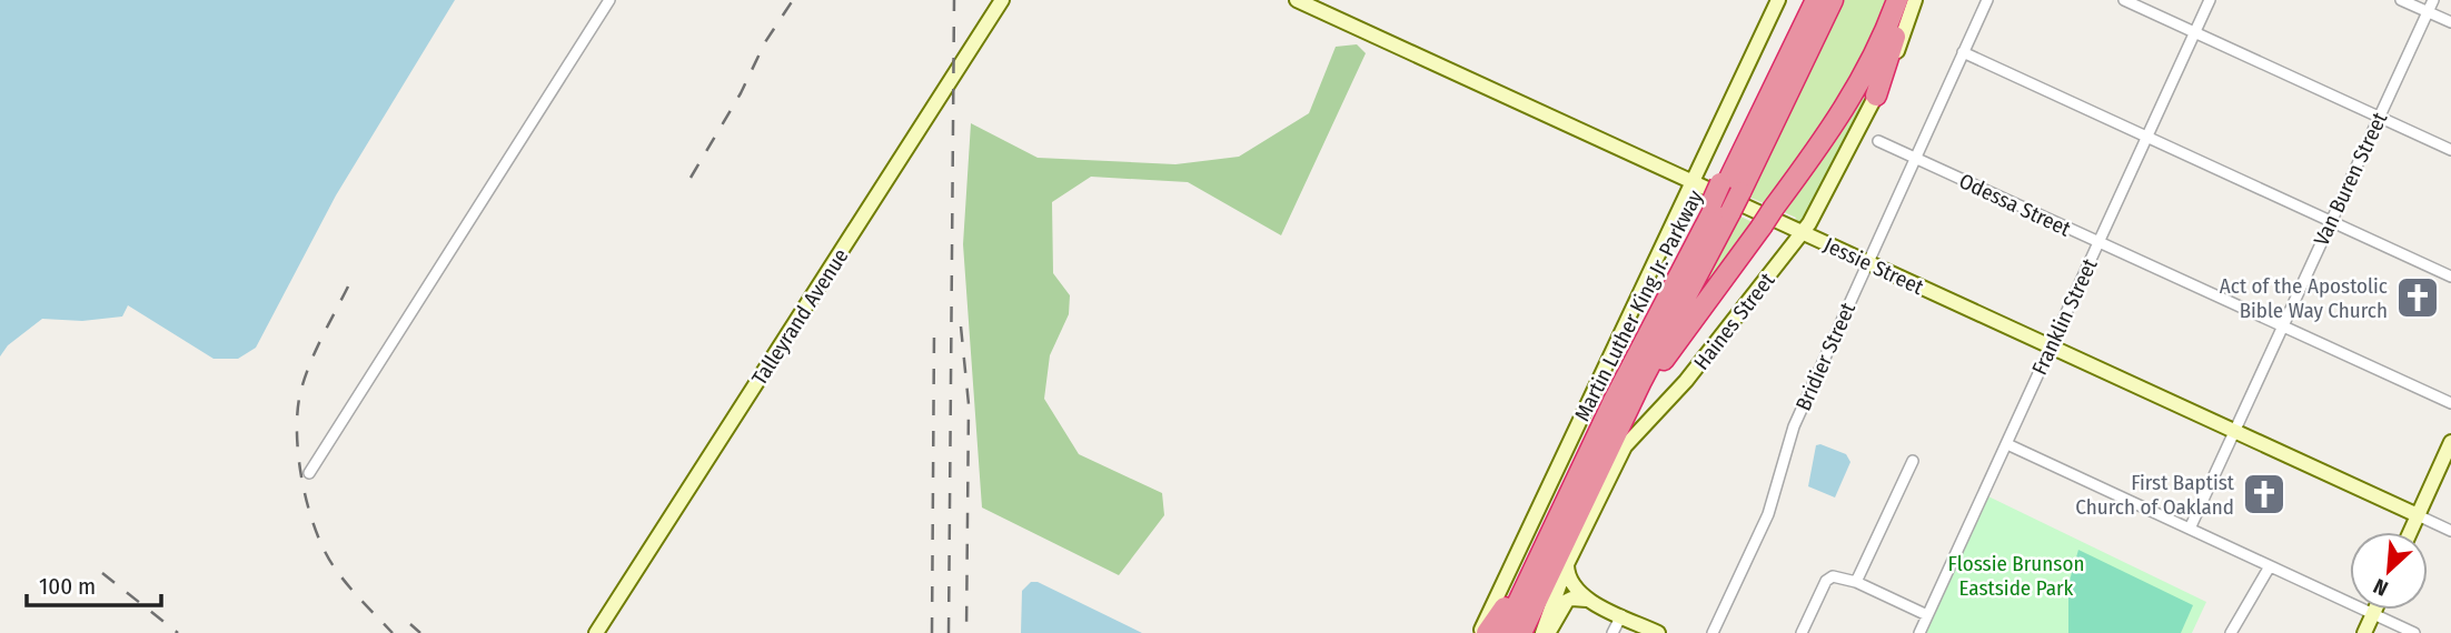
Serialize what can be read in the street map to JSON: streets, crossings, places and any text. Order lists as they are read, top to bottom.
{
  "streets": {
    "highway": ["Martin Luther King Jr. Parkway"],
    "street": [
      "Van Buren Street",
      "Odessa Street",
      "Jessie Street",
      "Talleyrand Avenue",
      "Franklin Street",
      "Haines Street",
      "Bridier Street"
    ]
  },
  "crossings": [
    ["Van Buren Street", "Odessa Street"],
    ["Van Buren Street", "Jessie Street"],
    ["Odessa Street", "Franklin Street"],
    ["Odessa Street", "Bridier Street"],
    ["Jessie Street", "Franklin Street"],
    ["Jessie Street", "Haines Street"],
    ["Jessie Street", "Bridier Street"]
  ],
  "parks": ["Flossie Brunson Eastside Park"],
  "places": {
    "church": ["Act of the Apostolic Bible Way Church", "First Baptist Church of Oakland"]
  },
  "scale_bar": "100 m",
  "north": "bottom left"
}
